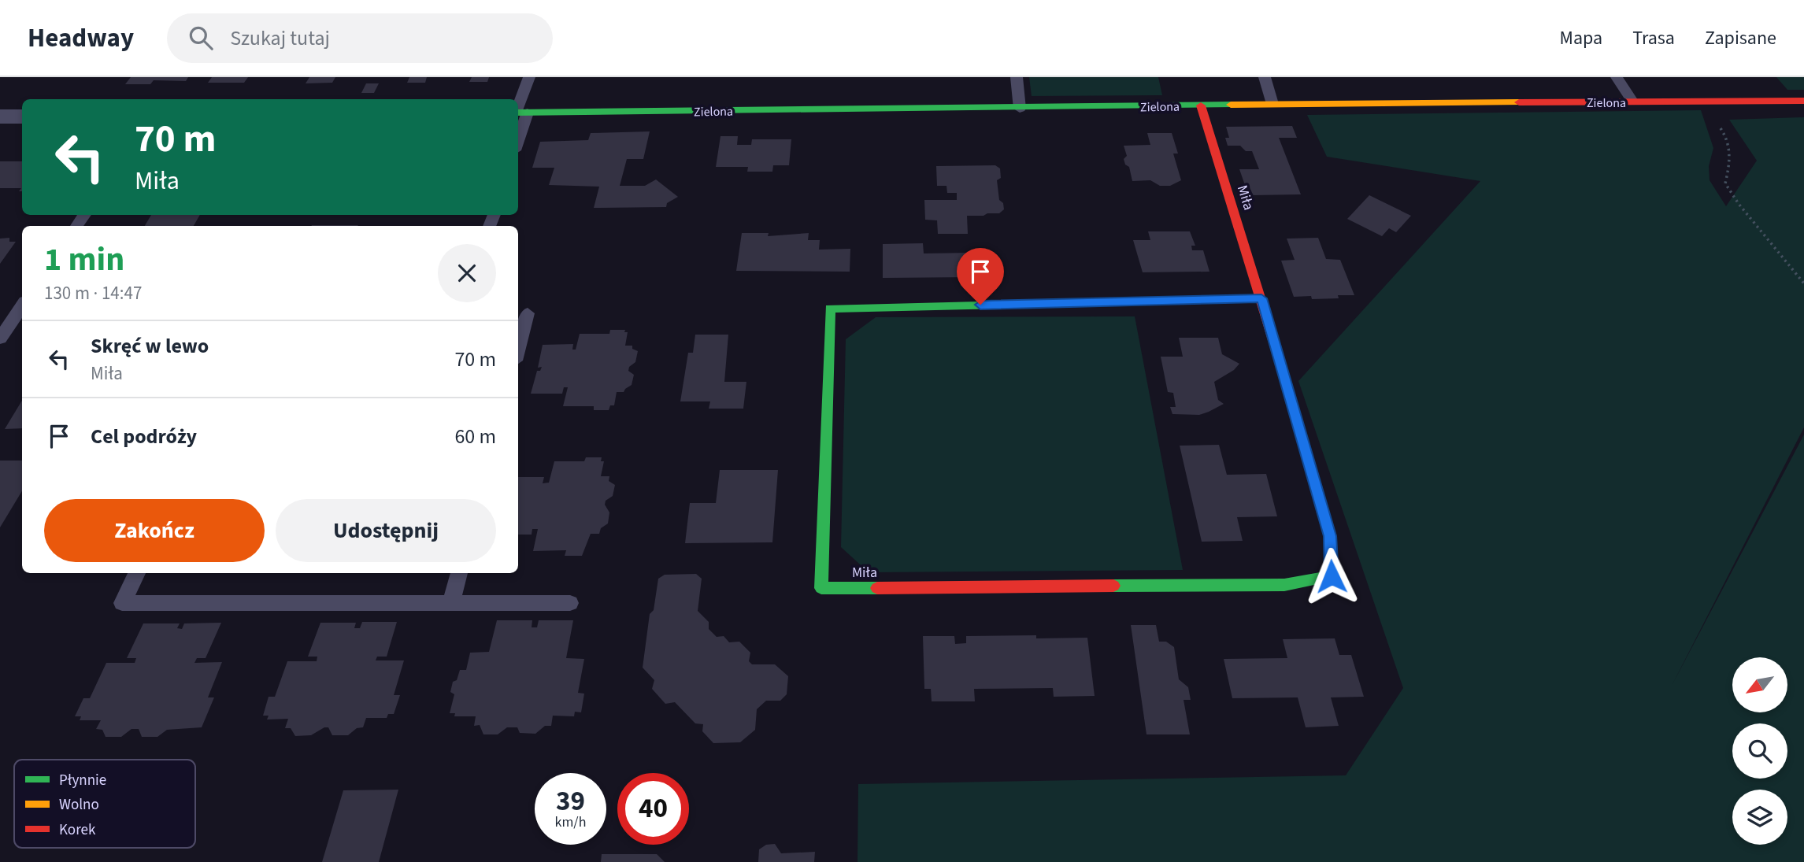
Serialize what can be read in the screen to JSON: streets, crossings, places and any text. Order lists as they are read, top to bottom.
{
  "streets": {
    "street": ["Zielona", "Miła"]
  },
  "crossings": [
    ["Zielona", "Miła"]
  ],
  "legend": ["Płynnie", "Wolno", "Korek"],
  "north": "bottom left",
  "page": {
    "header": "Headway",
    "search": "Szukaj tutaj",
    "nav": ["Mapa", "Trasa", "Zapisane"],
    "turn": ["70 m", "Miła"],
    "heading": ["1 min", "130 m · 14:47"],
    "list": [
      {
        "name": "Skręć w lewo",
        "note": "Miła",
        "value": "70 m"
      },
      {
        "name": "Cel podróży",
        "value": "60 m"
      }
    ],
    "buttons": ["Zakończ", "Udostępnij"],
    "speed": "39 km/h",
    "limit": "40"
  }
}
